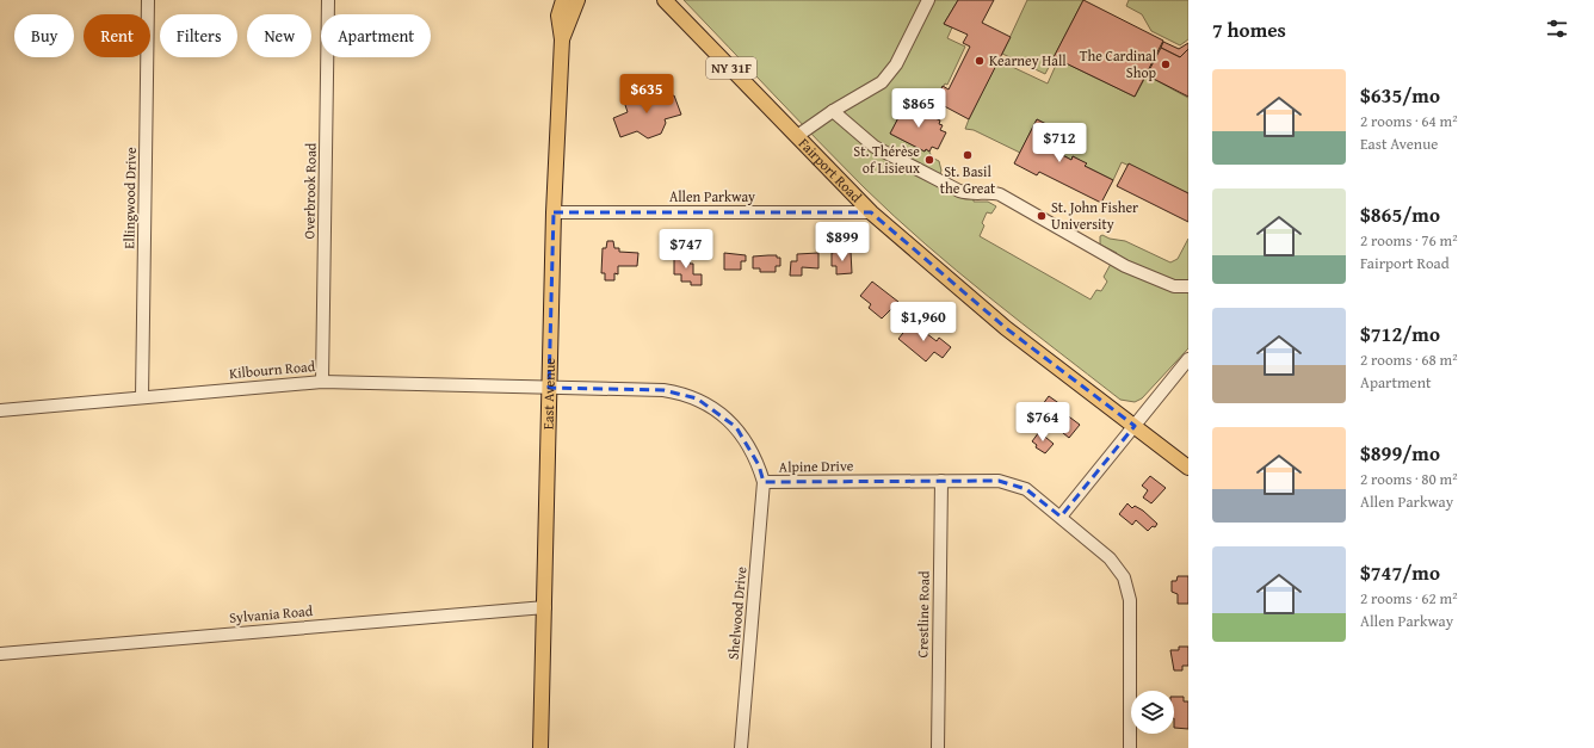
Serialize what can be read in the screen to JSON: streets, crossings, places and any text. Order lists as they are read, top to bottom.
{
  "streets": {
    "main road": ["NY 31F", "Fairport Road", "East Avenue"],
    "street": [
      "Overbrook Road",
      "Allen Parkway",
      "Ellingwood Drive",
      "Kilbourn Road",
      "Alpine Drive",
      "Shelwood Drive",
      "Sylvania Road",
      "Crestline Road"
    ]
  },
  "crossings": [
    ["Fairport Road", "Allen Parkway"],
    ["Overbrook Road", "Kilbourn Road"],
    ["Allen Parkway", "East Avenue"],
    ["Ellingwood Drive", "Kilbourn Road"],
    ["Kilbourn Road", "East Avenue"],
    ["Kilbourn Road", "Alpine Drive"],
    ["East Avenue", "Alpine Drive"],
    ["East Avenue", "Sylvania Road"],
    ["Alpine Drive", "Shelwood Drive"],
    ["Alpine Drive", "Crestline Road"]
  ],
  "places": [
    "Kearney Hall",
    "The Cardinal Shop",
    "St. Basil the Great",
    "St. Thérèse of Lisieux",
    "St. John Fisher University"
  ],
  "page": {
    "heading": "7 homes",
    "chip": [
      "Buy",
      "Rent",
      "Filters",
      "New",
      "Apartment"
    ],
    "list": [
      {
        "name": "$635/mo",
        "note": "2 rooms · 64 m² · East Avenue"
      },
      {
        "name": "$865/mo",
        "note": "2 rooms · 76 m² · Fairport Road"
      },
      {
        "name": "$712/mo",
        "note": "2 rooms · 68 m² · Apartment"
      },
      {
        "name": "$899/mo",
        "note": "2 rooms · 80 m² · Allen Parkway"
      },
      {
        "name": "$747/mo",
        "note": "2 rooms · 62 m² · Allen Parkway"
      }
    ],
    "price": [
      "$635",
      "$865",
      "$712",
      "$899",
      "$747",
      "$1,960",
      "$764"
    ]
  }
}
